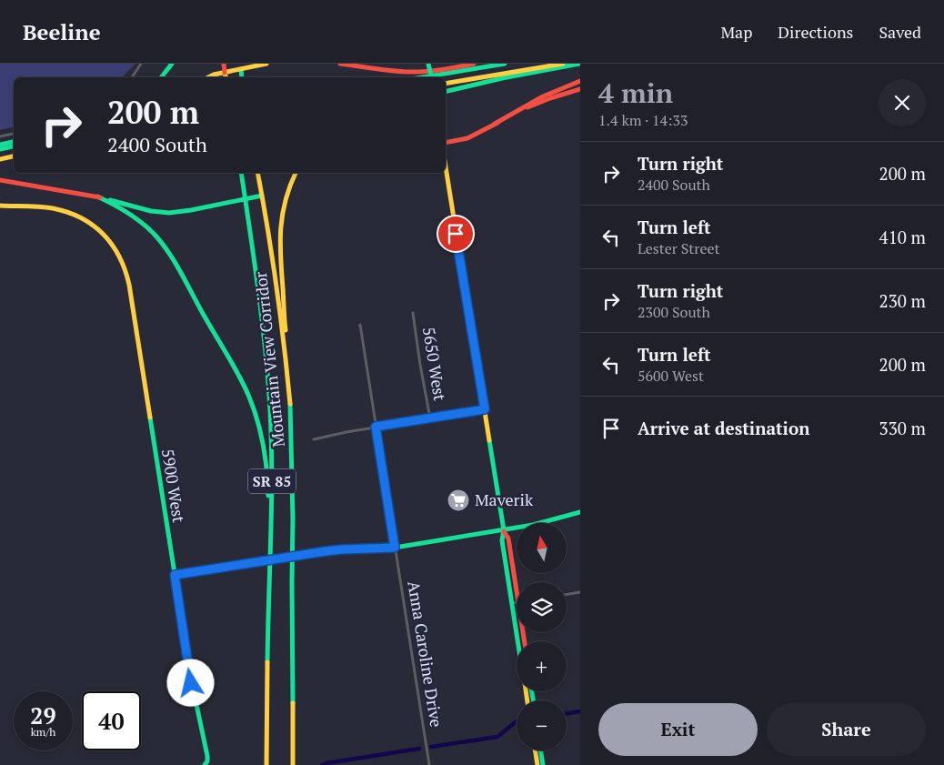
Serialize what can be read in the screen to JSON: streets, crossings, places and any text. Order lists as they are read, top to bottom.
{
  "streets": {
    "main road": ["Mountain View Corridor", "SR 85", "5900 West"],
    "street": ["5650 West", "Anna Caroline Drive"]
  },
  "places": {
    "supermarket": ["Maverik"]
  },
  "north": "top",
  "page": {
    "header": "Beeline",
    "nav": ["Map", "Directions", "Saved"],
    "heading": ["4 min", "1.4 km · 14:33"],
    "turn": ["200 m", "2400 South"],
    "list": [
      {
        "name": "Turn right",
        "note": "2400 South",
        "value": "200 m"
      },
      {
        "name": "Turn left",
        "note": "Lester Street",
        "value": "410 m"
      },
      {
        "name": "Turn right",
        "note": "2300 South",
        "value": "230 m"
      },
      {
        "name": "Turn left",
        "note": "5600 West",
        "value": "200 m"
      },
      {
        "name": "Arrive at destination",
        "value": "330 m"
      }
    ],
    "map_buttons": ["+", "−"],
    "speed": "29 km/h",
    "limit": "40",
    "buttons": ["Exit", "Share"]
  }
}
